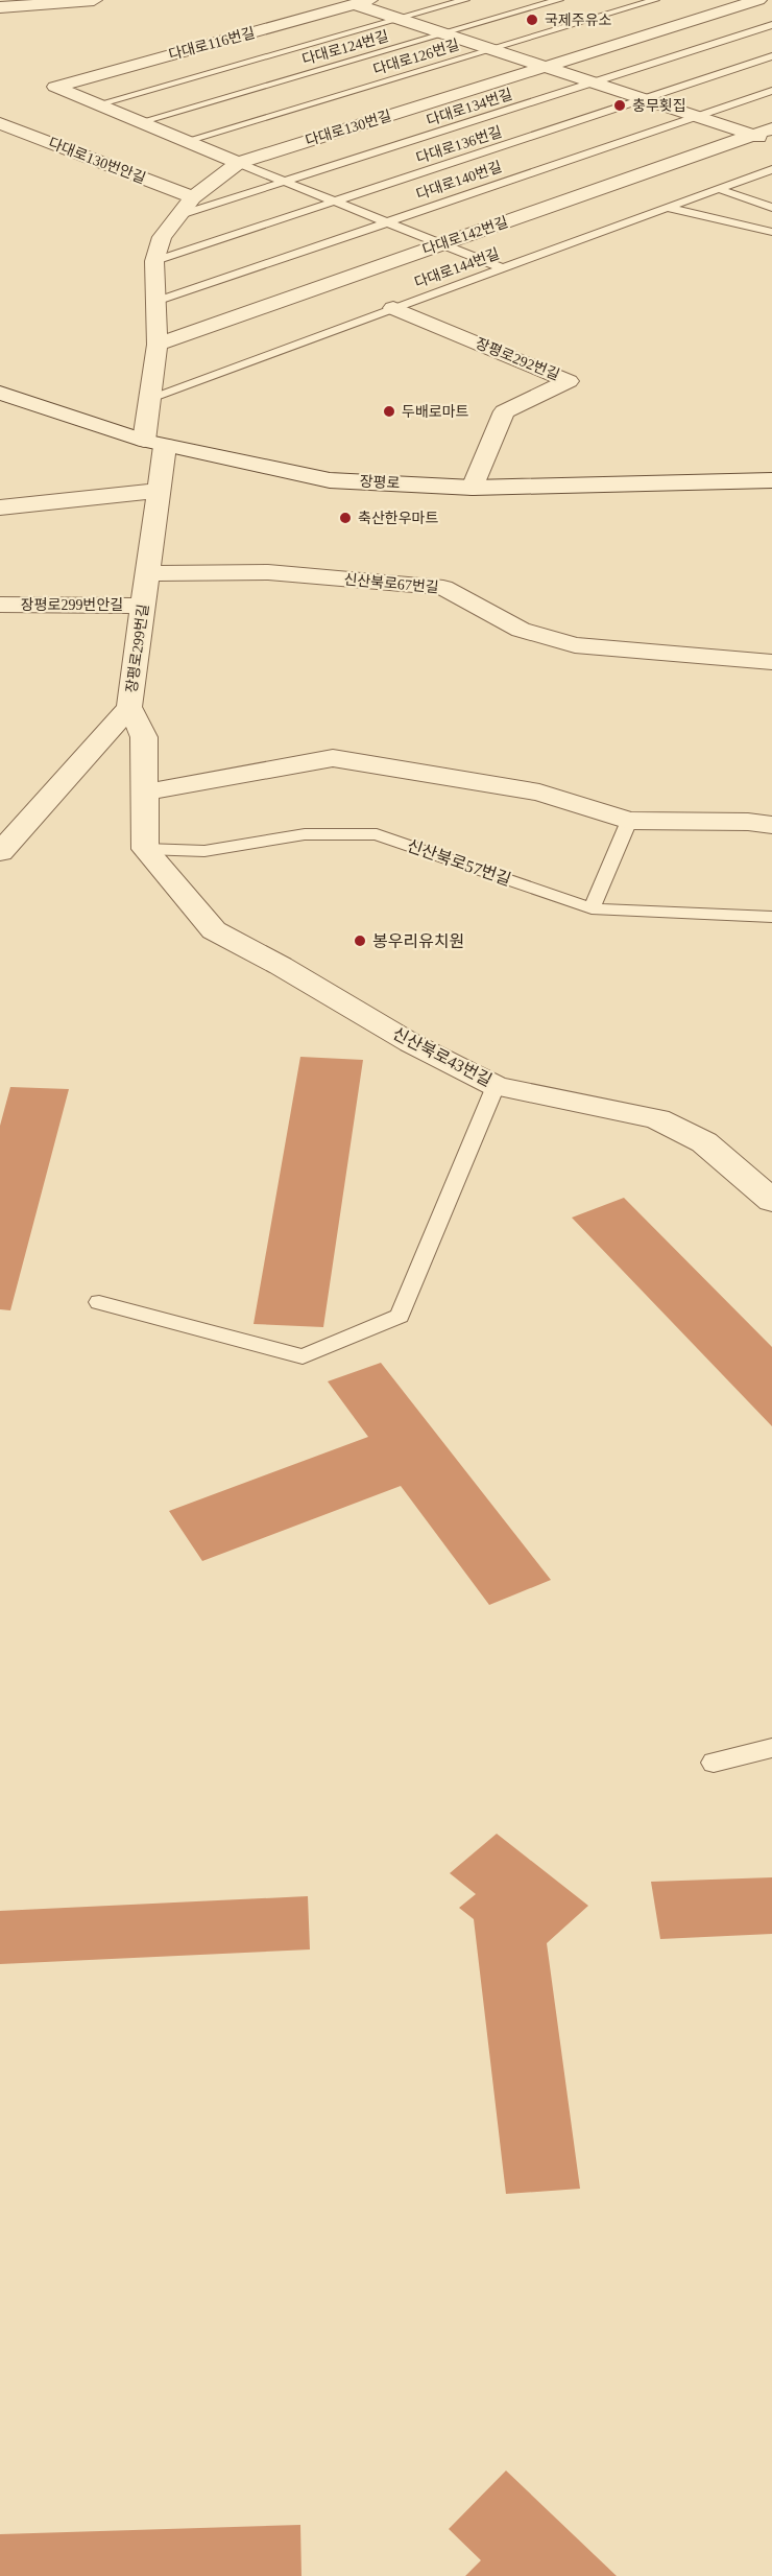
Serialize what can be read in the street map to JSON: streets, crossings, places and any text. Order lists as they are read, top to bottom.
{
  "streets": {
    "street": [
      "다대로116번길",
      "다대로130번길",
      "다대로130번안길",
      "다대로142번길",
      "장평로292번길",
      "장평로",
      "신산북로67번길",
      "장평로299번안길",
      "장평로299번길",
      "신산북로43번길"
    ],
    "lane": [
      "다대로124번길",
      "다대로126번길",
      "다대로134번길",
      "다대로136번길",
      "다대로140번길",
      "다대로144번길",
      "신산북로57번길"
    ]
  },
  "crossings": [
    ["다대로134번길", "다대로130번길"],
    ["다대로130번길", "다대로136번길"],
    ["다대로130번길", "다대로130번안길"],
    ["다대로130번길", "다대로140번길"],
    ["다대로130번길", "다대로142번길"],
    ["다대로130번길", "다대로144번길"],
    ["다대로130번길", "장평로"],
    ["다대로130번길", "장평로299번길"],
    ["다대로144번길", "장평로292번길"],
    ["장평로292번길", "장평로"],
    ["장평로", "장평로299번길"],
    ["신산북로67번길", "장평로299번길"],
    ["장평로299번안길", "장평로299번길"],
    ["장평로299번길", "신산북로57번길"],
    ["장평로299번길", "신산북로43번길"],
    ["신산북로57번길", "신산북로43번길"]
  ],
  "places": [
    "국제주유소",
    "충무횟집",
    "두배로마트",
    "축산한우마트",
    "봉우리유치원"
  ]
}
